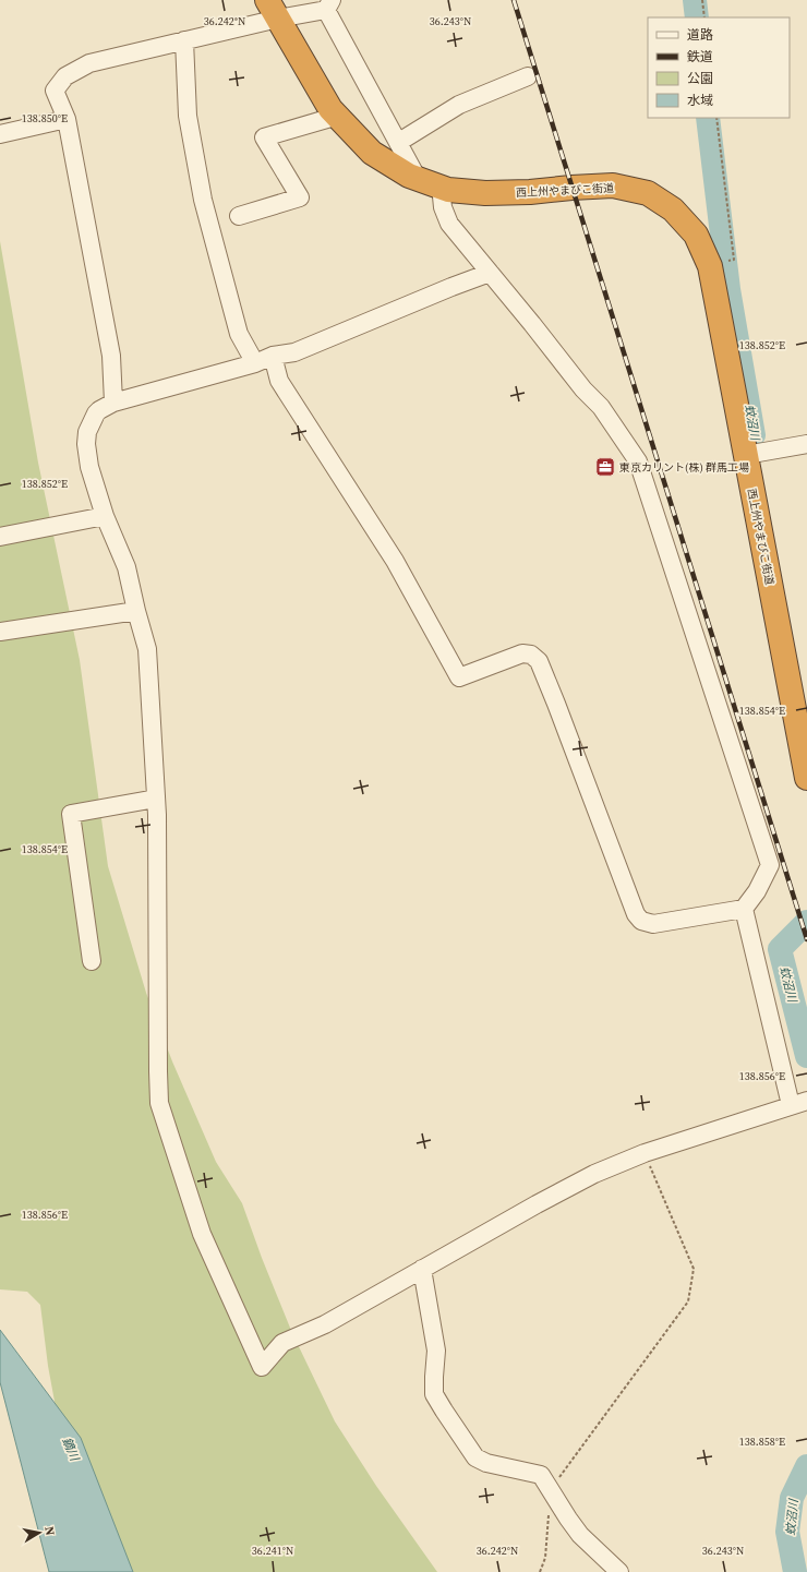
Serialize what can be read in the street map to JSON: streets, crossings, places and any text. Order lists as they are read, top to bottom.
{
  "streets": {
    "highway": ["西上州やまびこ街道"]
  },
  "water": ["蚊沼川", "鏑川"],
  "places": {
    "office": ["東京カリント(株) 群馬工場"]
  },
  "legend": [
    "道路",
    "鉄道",
    "公園",
    "水域"
  ],
  "north": "right",
  "coordinates": [
    "36.242°N",
    "36.243°N",
    "138.850°E",
    "138.852°E",
    "138.854°E",
    "138.856°E",
    "138.858°E",
    "36.241°N"
  ]
}
